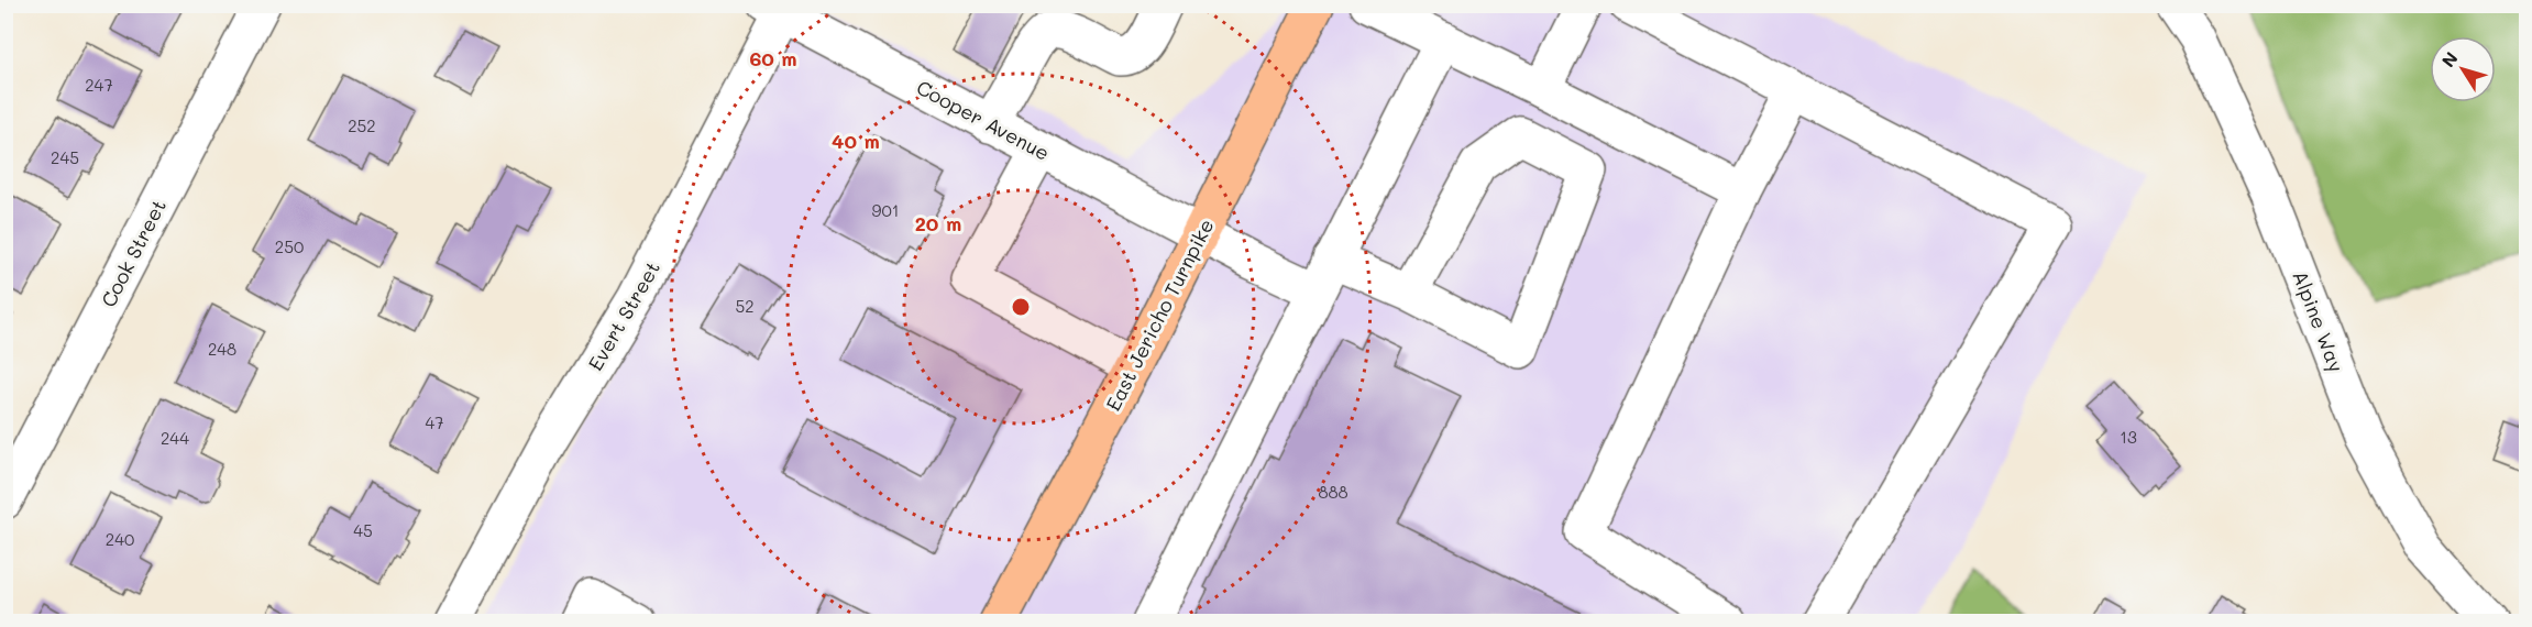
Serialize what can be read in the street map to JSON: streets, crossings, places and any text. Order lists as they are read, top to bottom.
{
  "streets": {
    "main road": ["East Jericho Turnpike"],
    "street": [
      "Cooper Avenue",
      "Cook Street",
      "Evert Street",
      "Alpine Way"
    ]
  },
  "crossings": [
    ["Cooper Avenue", "East Jericho Turnpike"],
    ["Cooper Avenue", "Evert Street"]
  ],
  "house_numbers": [
    "247",
    "252",
    "245",
    "901",
    "250",
    "52",
    "248",
    "47",
    "13",
    "244",
    "888",
    "45",
    "240"
  ],
  "north": "top left",
  "rings": ["60 m", "40 m", "20 m"]
}
